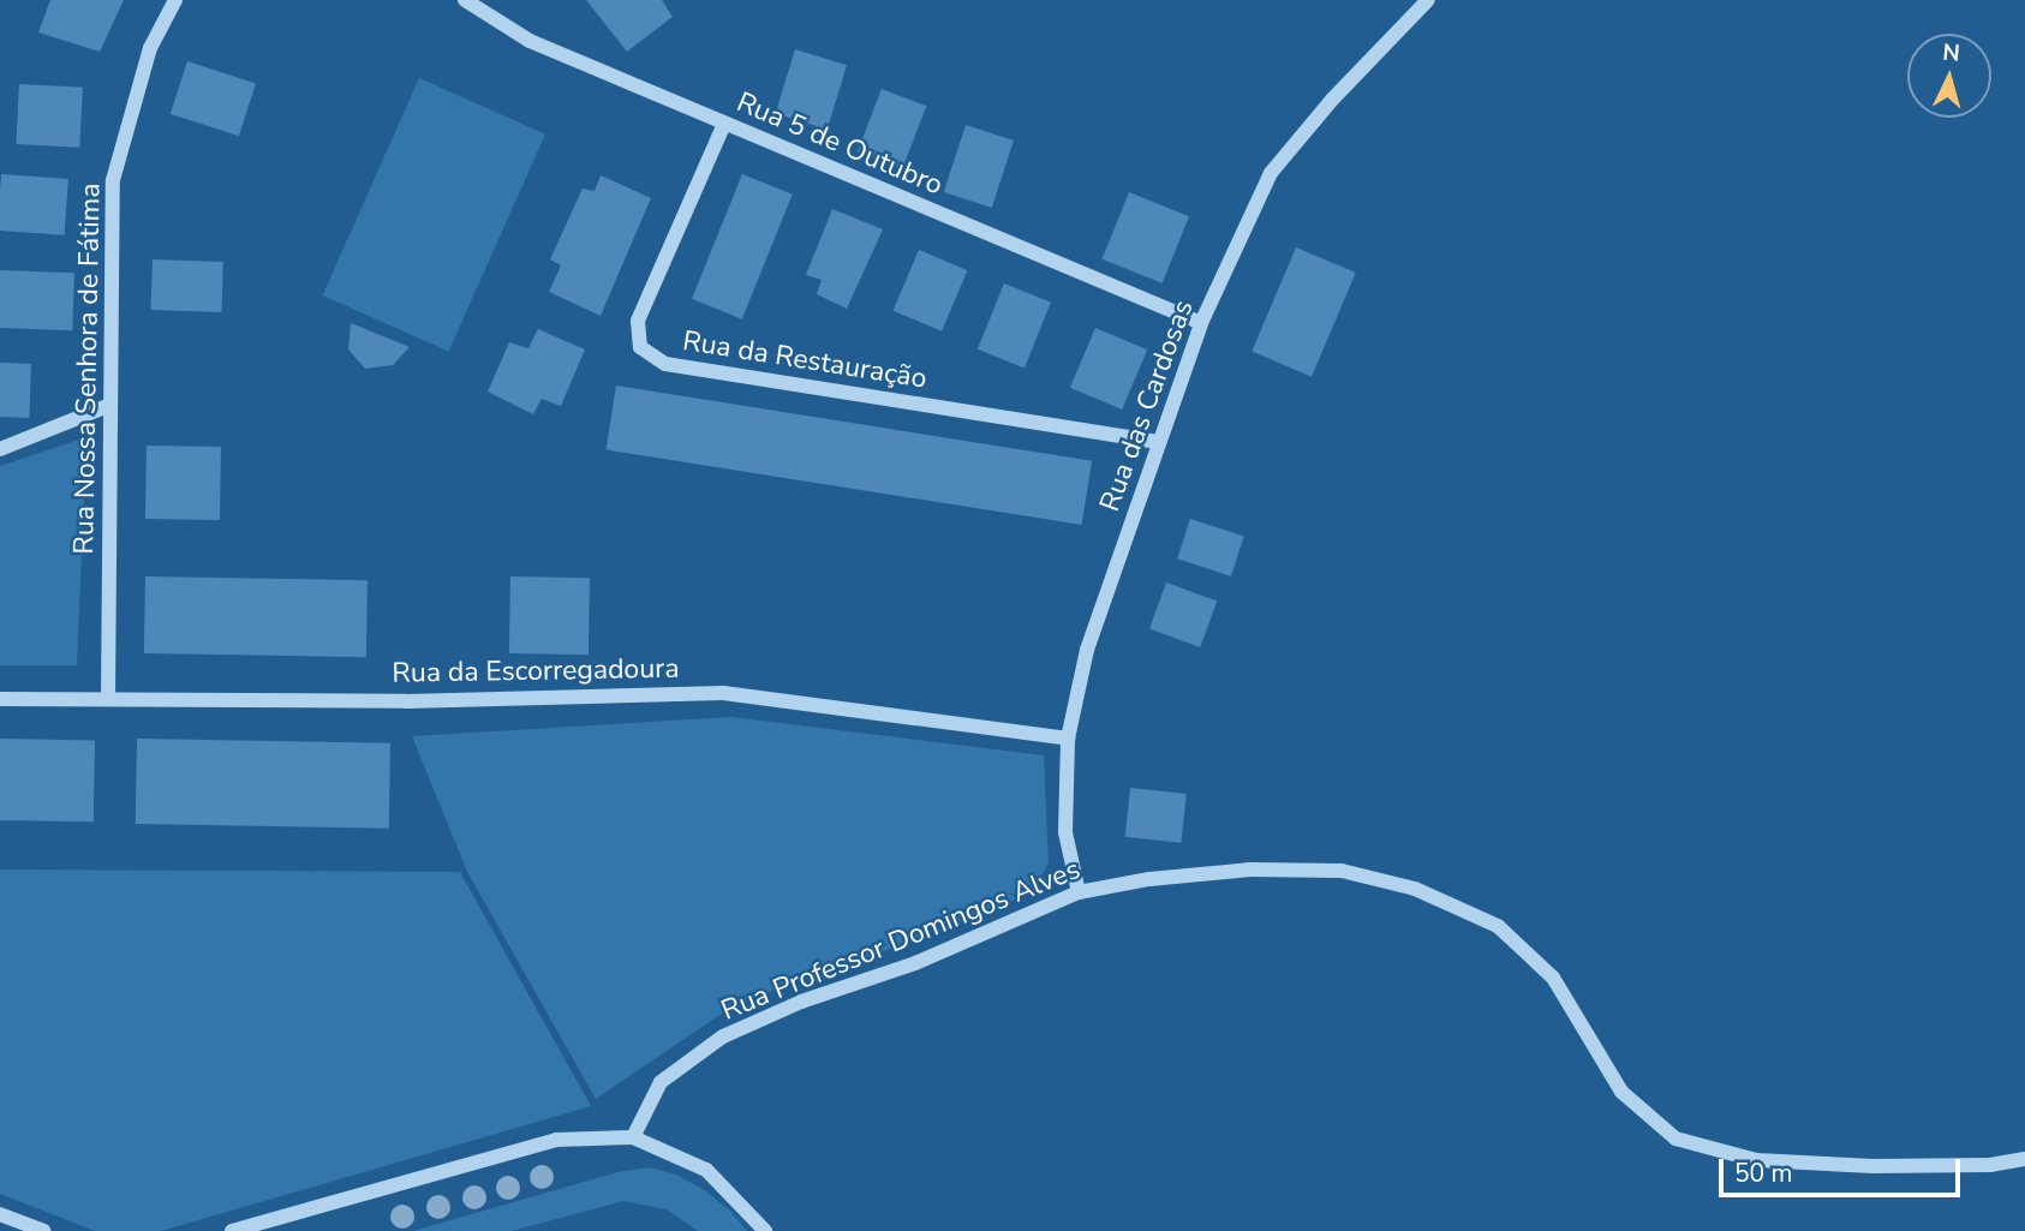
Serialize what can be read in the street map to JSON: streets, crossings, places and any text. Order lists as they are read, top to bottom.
{
  "streets": {
    "street": [
      "Rua 5 de Outubro",
      "Rua da Restauração",
      "Rua Nossa Senhora de Fátima",
      "Rua das Cardosas",
      "Rua da Escorregadoura",
      "Rua Professor Domingos Alves"
    ]
  },
  "crossings": [
    ["Rua 5 de Outubro", "Rua da Restauração"],
    ["Rua 5 de Outubro", "Rua das Cardosas"],
    ["Rua da Restauração", "Rua das Cardosas"],
    ["Rua Nossa Senhora de Fátima", "Rua da Escorregadoura"],
    ["Rua das Cardosas", "Rua da Escorregadoura"],
    ["Rua das Cardosas", "Rua Professor Domingos Alves"]
  ],
  "scale_bar": "50 m",
  "north": "top"
}
